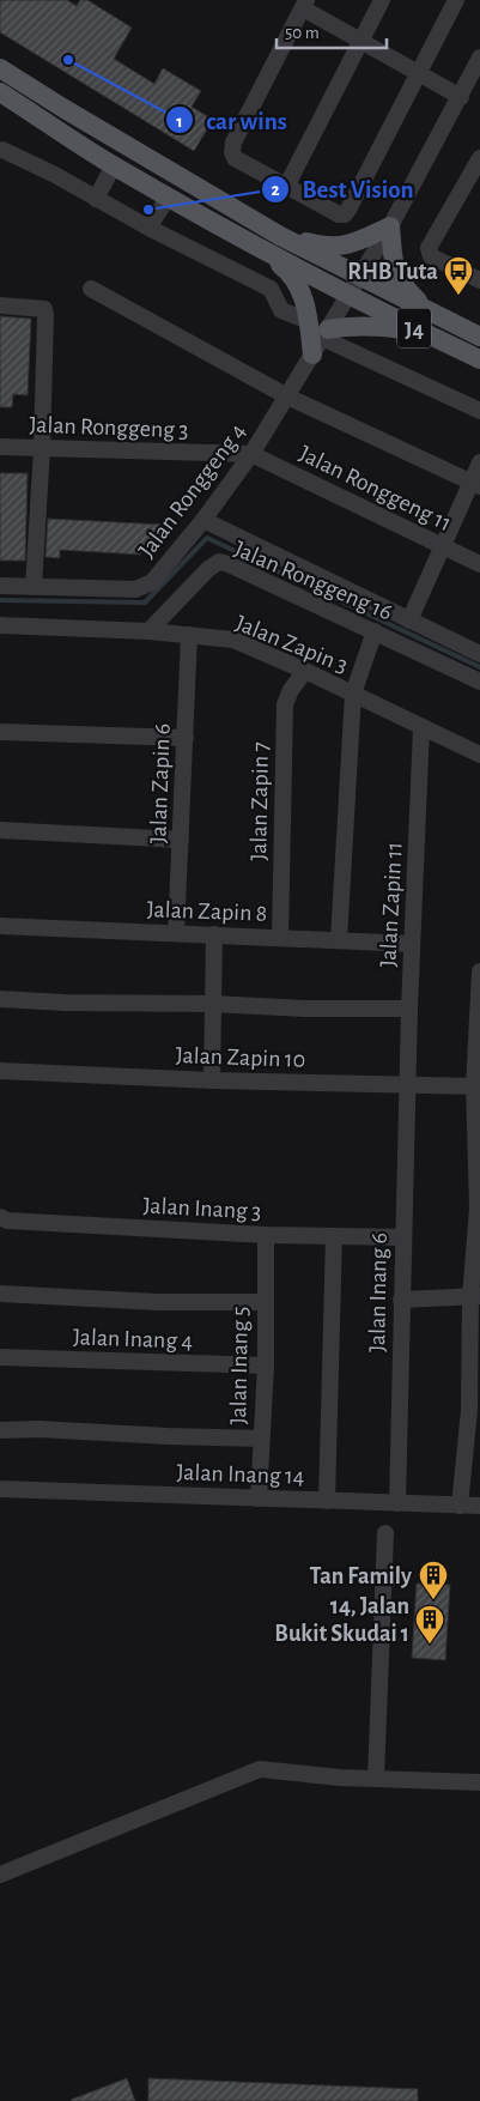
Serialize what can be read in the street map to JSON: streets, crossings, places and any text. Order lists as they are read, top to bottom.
{
  "streets": {
    "main road": ["J4"],
    "street": [
      "Jalan Ronggeng 3",
      "Jalan Ronggeng 11",
      "Jalan Ronggeng 4",
      "Jalan Ronggeng 16",
      "Jalan Zapin 3",
      "Jalan Zapin 6",
      "Jalan Zapin 7",
      "Jalan Zapin 11",
      "Jalan Zapin 8",
      "Jalan Zapin 10",
      "Jalan Inang 3",
      "Jalan Inang 6",
      "Jalan Inang 4",
      "Jalan Inang 5",
      "Jalan Inang 14"
    ]
  },
  "crossings": [
    ["J4", "Jalan Ronggeng 4"],
    ["Jalan Ronggeng 3", "Jalan Ronggeng 11"],
    ["Jalan Ronggeng 3", "Jalan Ronggeng 4"],
    ["Jalan Ronggeng 11", "Jalan Ronggeng 4"],
    ["Jalan Ronggeng 4", "Jalan Ronggeng 16"],
    ["Jalan Ronggeng 16", "Jalan Zapin 3"],
    ["Jalan Zapin 3", "Jalan Zapin 6"],
    ["Jalan Zapin 3", "Jalan Zapin 7"],
    ["Jalan Zapin 3", "Jalan Zapin 11"],
    ["Jalan Zapin 6", "Jalan Zapin 8"],
    ["Jalan Zapin 7", "Jalan Zapin 8"],
    ["Jalan Zapin 11", "Jalan Zapin 8"],
    ["Jalan Zapin 11", "Jalan Zapin 10"],
    ["Jalan Zapin 11", "Jalan Inang 6"],
    ["Jalan Zapin 10", "Jalan Inang 6"],
    ["Jalan Inang 3", "Jalan Inang 6"],
    ["Jalan Inang 3", "Jalan Inang 5"],
    ["Jalan Inang 6", "Jalan Inang 14"],
    ["Jalan Inang 4", "Jalan Inang 5"],
    ["Jalan Inang 5", "Jalan Inang 14"]
  ],
  "places": {
    "other": ["car wins", "Best Vision"],
    "bus stop": ["RHB Tuta"],
    "building": ["Tan Family", "14, Jalan Bukit Skudai 1"]
  },
  "scale_bar": "50 m"
}
